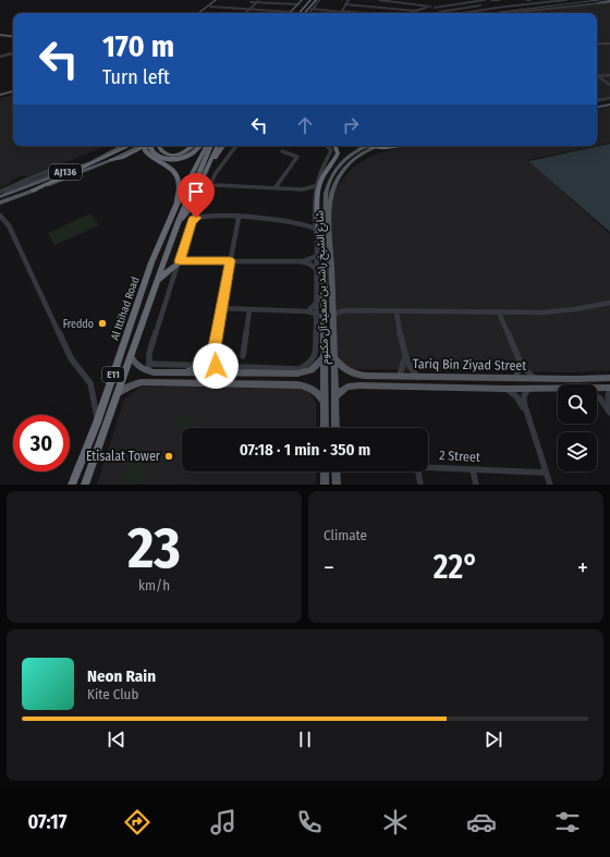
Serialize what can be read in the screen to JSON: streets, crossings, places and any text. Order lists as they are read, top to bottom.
{
  "streets": {
    "highway": ["Al Ittihad Road", "E11"],
    "main road": ["AJ136", "شارع الشيخ راشد بن سعيد آل مكتوم", "Tariq Bin Ziyad Street"],
    "street": ["2 Street"]
  },
  "crossings": [
    ["شارع الشيخ راشد بن سعيد آل مكتوم", "Tariq Bin Ziyad Street"]
  ],
  "places": ["Freddo", "Etisalat Tower"],
  "page": {
    "turn": ["170 m", "Turn left"],
    "limit": "30",
    "trip": "07:18 · 1 min · 350 m",
    "tile": [
      ["23", "km/h"],
      "Climate"
    ],
    "heat": ["−", "22°", "+"],
    "song": ["Neon Rain", "Kite Club"],
    "tabs": "07:17"
  }
}
